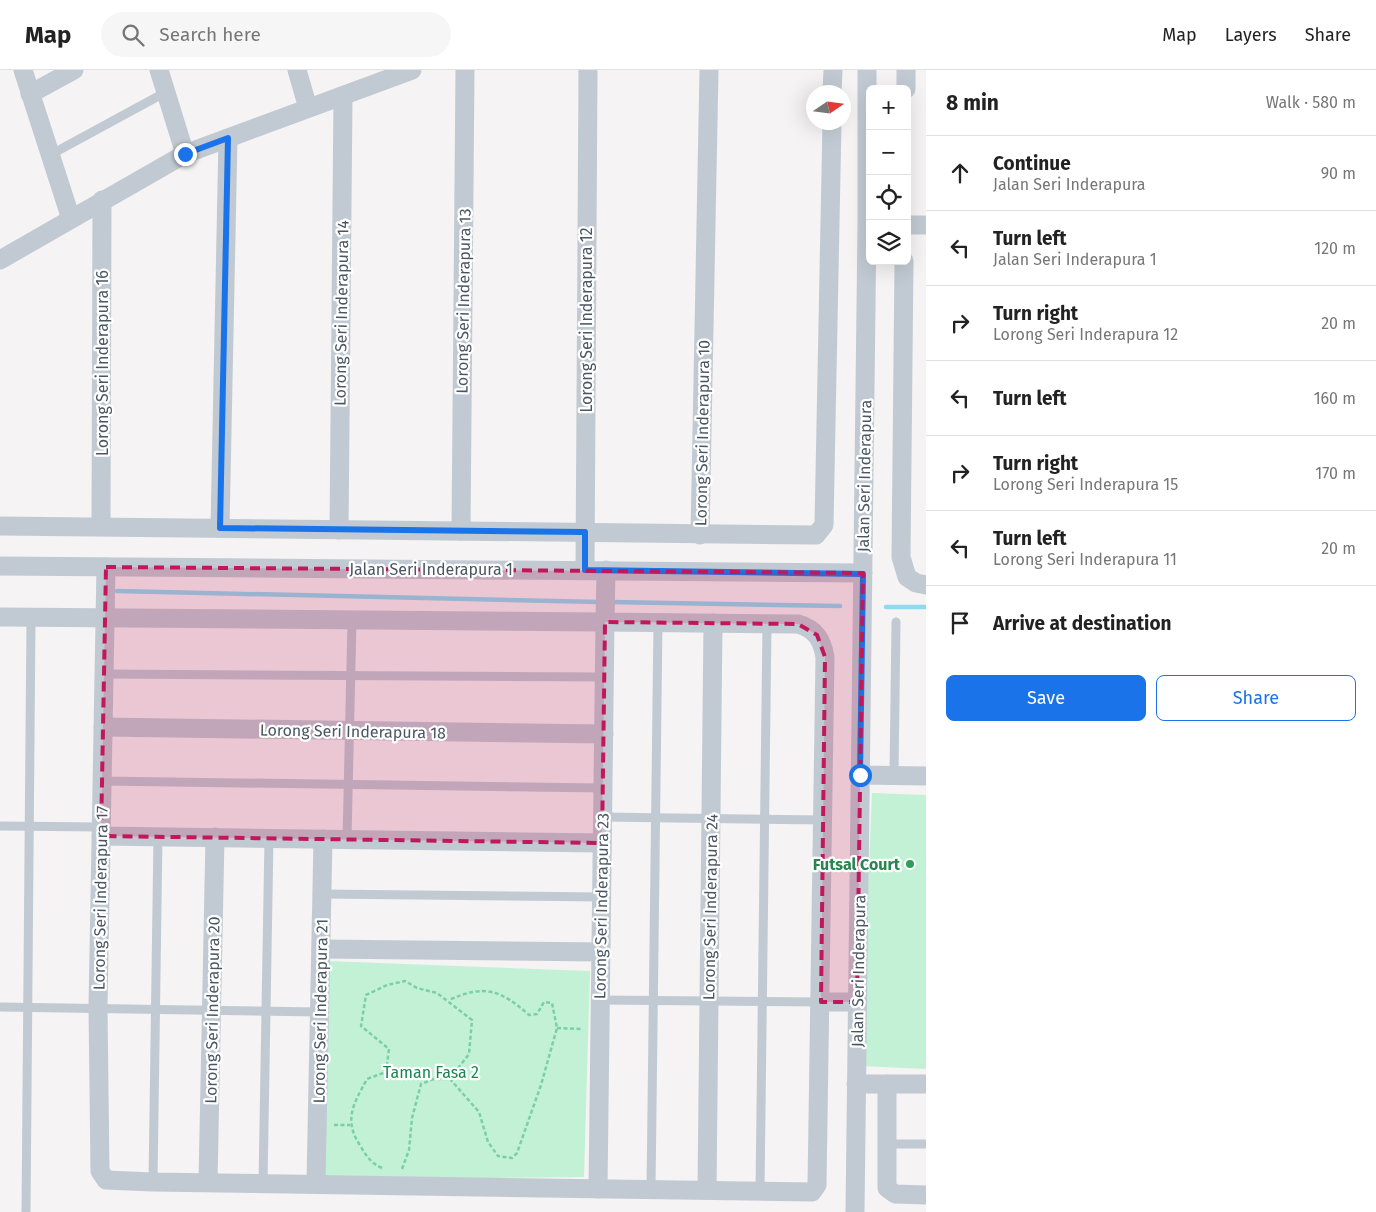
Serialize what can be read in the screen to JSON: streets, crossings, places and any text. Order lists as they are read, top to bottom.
{
  "streets": {
    "street": [
      "Lorong Seri Inderapura 13",
      "Lorong Seri Inderapura 14",
      "Lorong Seri Inderapura 12",
      "Lorong Seri Inderapura 16",
      "Lorong Seri Inderapura 10",
      "Jalan Seri Inderapura",
      "Jalan Seri Inderapura 1",
      "Lorong Seri Inderapura 18",
      "Lorong Seri Inderapura 17",
      "Lorong Seri Inderapura 23",
      "Lorong Seri Inderapura 24",
      "Lorong Seri Inderapura 20",
      "Lorong Seri Inderapura 21"
    ]
  },
  "crossings": [
    ["Lorong Seri Inderapura 12", "Jalan Seri Inderapura 1"],
    ["Jalan Seri Inderapura", "Jalan Seri Inderapura 1"],
    ["Jalan Seri Inderapura 1", "Lorong Seri Inderapura 17"],
    ["Jalan Seri Inderapura 1", "Lorong Seri Inderapura 23"],
    ["Lorong Seri Inderapura 18", "Lorong Seri Inderapura 17"],
    ["Lorong Seri Inderapura 18", "Lorong Seri Inderapura 23"]
  ],
  "parks": ["Taman Fasa 2"],
  "places": ["Futsal Court"],
  "north": "right",
  "page": {
    "header": "Map",
    "search": "Search here",
    "nav": ["Map", "Layers", "Share"],
    "heading": ["8 min", "Walk · 580 m"],
    "map_buttons": ["+", "−"],
    "list": [
      ["Continue", "Jalan Seri Inderapura", "90 m"],
      ["Turn left", "Jalan Seri Inderapura 1", "120 m"],
      ["Turn right", "Lorong Seri Inderapura 12", "20 m"],
      ["Turn left", "160 m"],
      ["Turn right", "Lorong Seri Inderapura 15", "170 m"],
      ["Turn left", "Lorong Seri Inderapura 11", "20 m"],
      "Arrive at destination"
    ],
    "buttons": ["Save", "Share"]
  }
}
